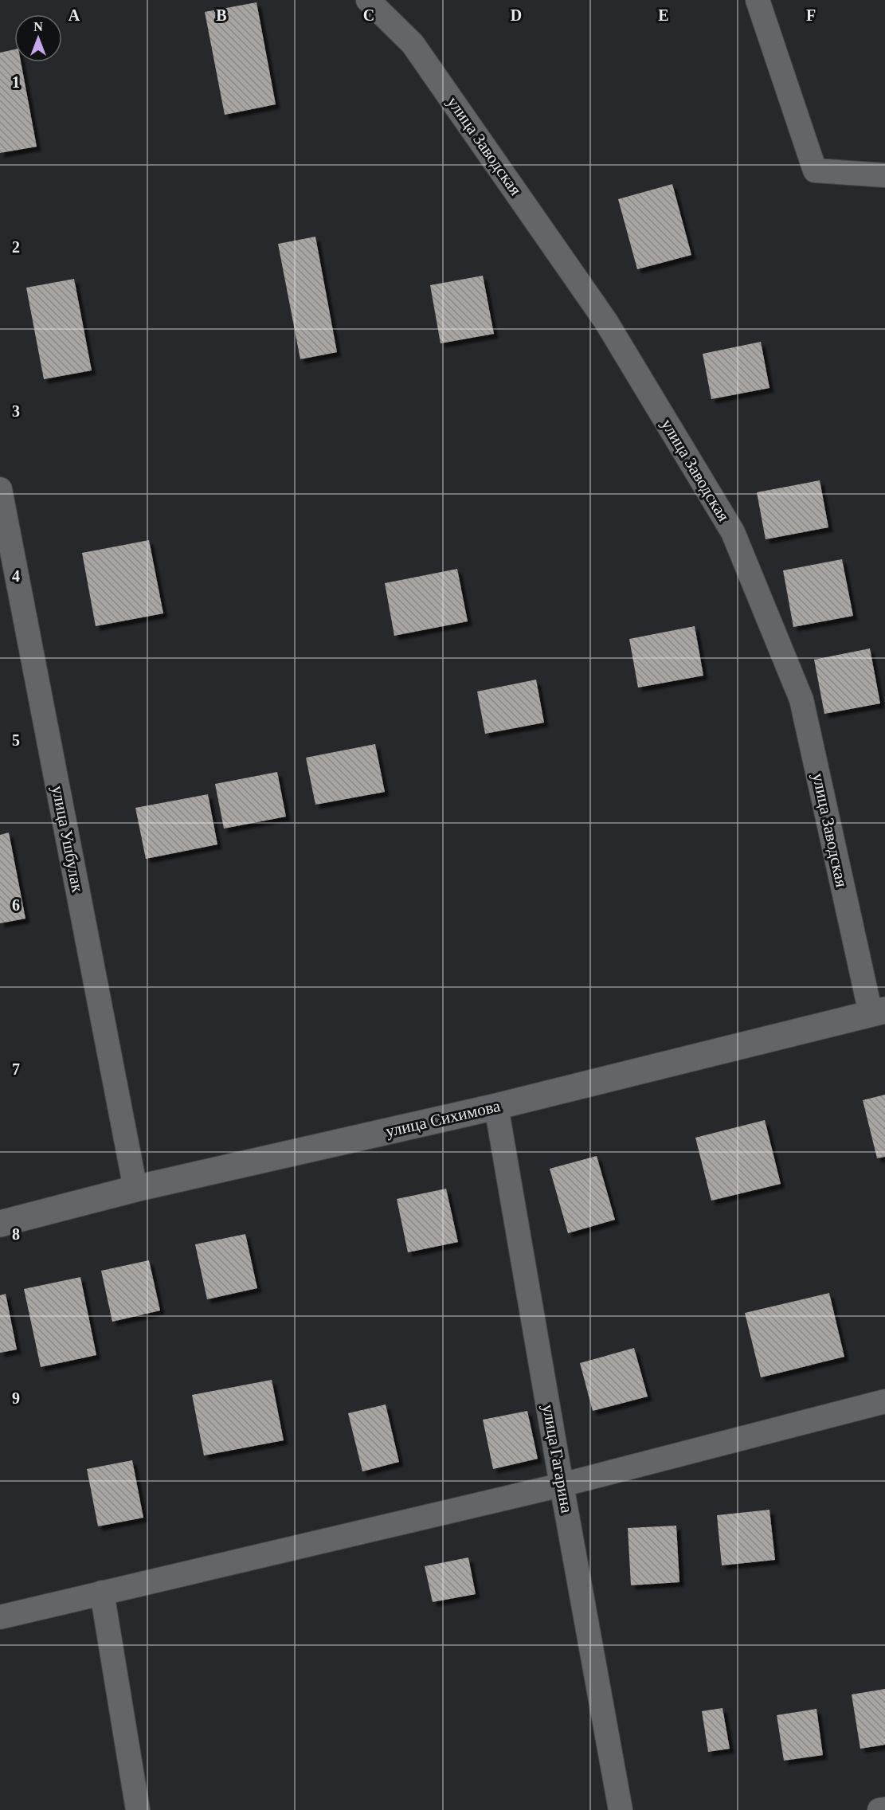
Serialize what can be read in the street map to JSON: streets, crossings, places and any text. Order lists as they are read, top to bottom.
{
  "streets": {
    "street": [
      "улица Заводская",
      "улица Ушбулак",
      "улица Сихимова",
      "улица Гагарина"
    ]
  },
  "crossings": [
    ["улица Заводская", "улица Сихимова"],
    ["улица Ушбулак", "улица Сихимова"],
    ["улица Сихимова", "улица Гагарина"]
  ],
  "north": "top",
  "grid": {
    "columns": [
      "A",
      "B",
      "C",
      "D",
      "E",
      "F"
    ],
    "rows": [
      "1",
      "2",
      "3",
      "4",
      "5",
      "6",
      "7",
      "8",
      "9"
    ]
  }
}
